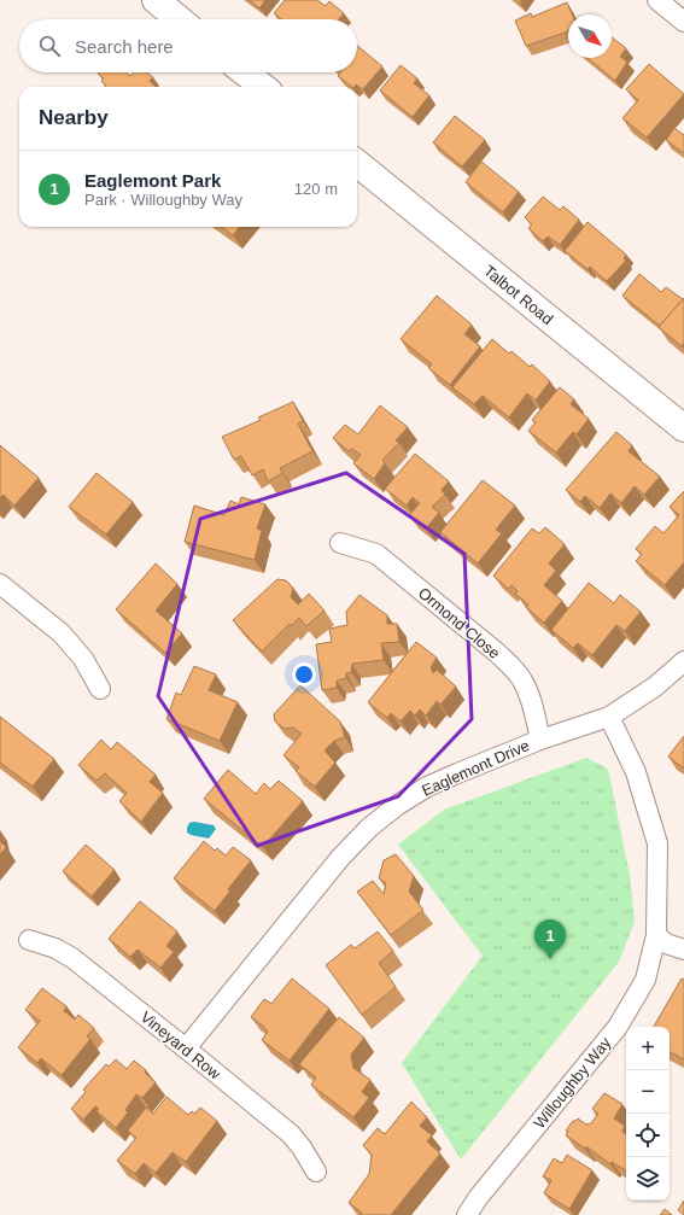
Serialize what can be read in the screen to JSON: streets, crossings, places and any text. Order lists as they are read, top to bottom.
{
  "streets": {
    "main road": ["Talbot Road"],
    "street": [
      "Ormond Close",
      "Eaglemont Drive",
      "Vineyard Row",
      "Willoughby Way"
    ]
  },
  "crossings": [
    ["Ormond Close", "Eaglemont Drive"],
    ["Eaglemont Drive", "Vineyard Row"],
    ["Eaglemont Drive", "Willoughby Way"]
  ],
  "north": "bottom right",
  "page": {
    "search": "Search here",
    "heading": "Nearby",
    "list": [
      {
        "mark": "1",
        "name": "Eaglemont Park",
        "note": "Park · Willoughby Way",
        "value": "120 m"
      }
    ],
    "pins": "1",
    "map_buttons": ["+", "−"]
  }
}
